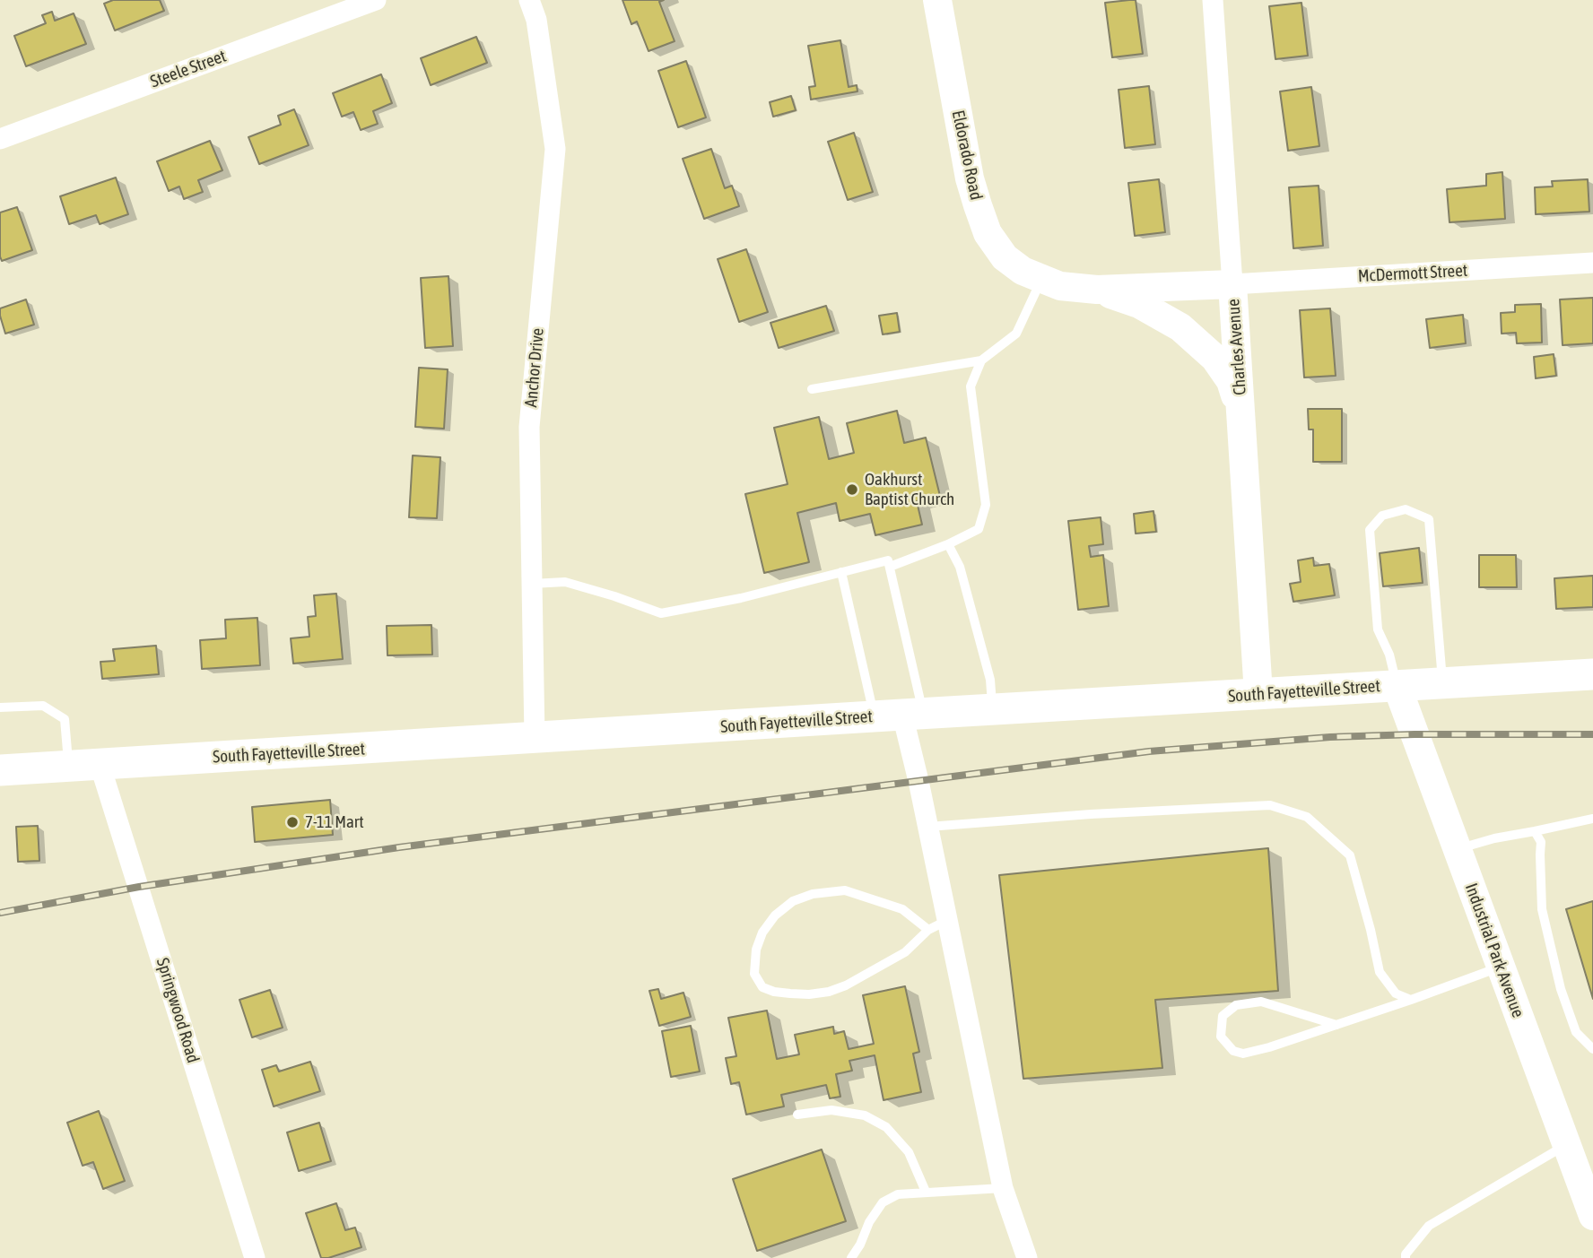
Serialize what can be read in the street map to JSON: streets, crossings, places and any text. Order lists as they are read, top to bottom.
{
  "streets": {
    "main road": ["South Fayetteville Street"],
    "street": [
      "Steele Street",
      "Eldorado Road",
      "McDermott Street",
      "Charles Avenue",
      "Anchor Drive",
      "Industrial Park Avenue",
      "Springwood Road"
    ]
  },
  "crossings": [
    ["Eldorado Road", "McDermott Street"],
    ["Eldorado Road", "Charles Avenue"],
    ["McDermott Street", "Charles Avenue"],
    ["Charles Avenue", "South Fayetteville Street"],
    ["Anchor Drive", "South Fayetteville Street"],
    ["South Fayetteville Street", "Industrial Park Avenue"],
    ["South Fayetteville Street", "Springwood Road"]
  ],
  "places": ["Oakhurst Baptist Church", "7-11 Mart"]
}
